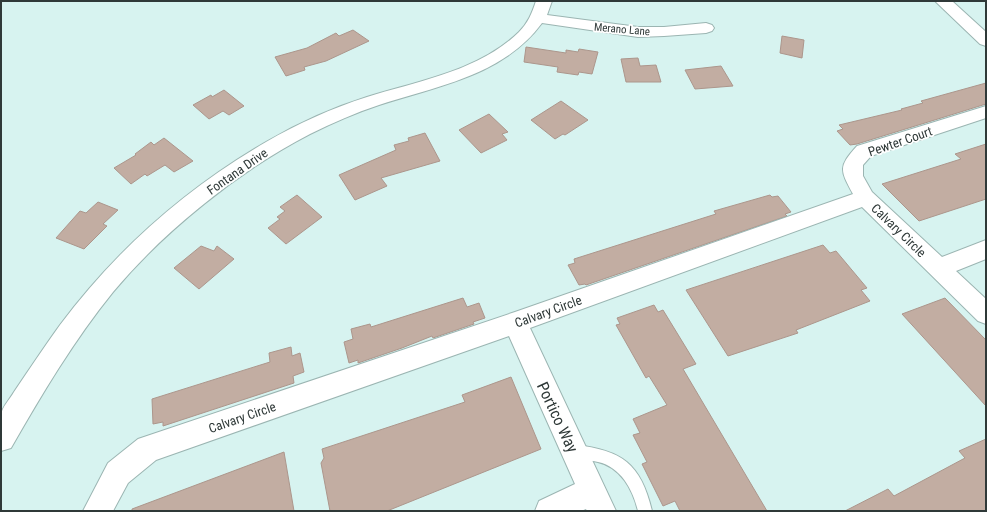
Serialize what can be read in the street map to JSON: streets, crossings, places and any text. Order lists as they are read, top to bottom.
{
  "streets": {
    "street": [
      "Merano Lane",
      "Pewter Court",
      "Fontana Drive",
      "Calvary Circle",
      "Portico Way"
    ]
  },
  "crossings": [
    ["Merano Lane", "Fontana Drive"],
    ["Pewter Court", "Calvary Circle"],
    ["Calvary Circle", "Portico Way"]
  ]
}
